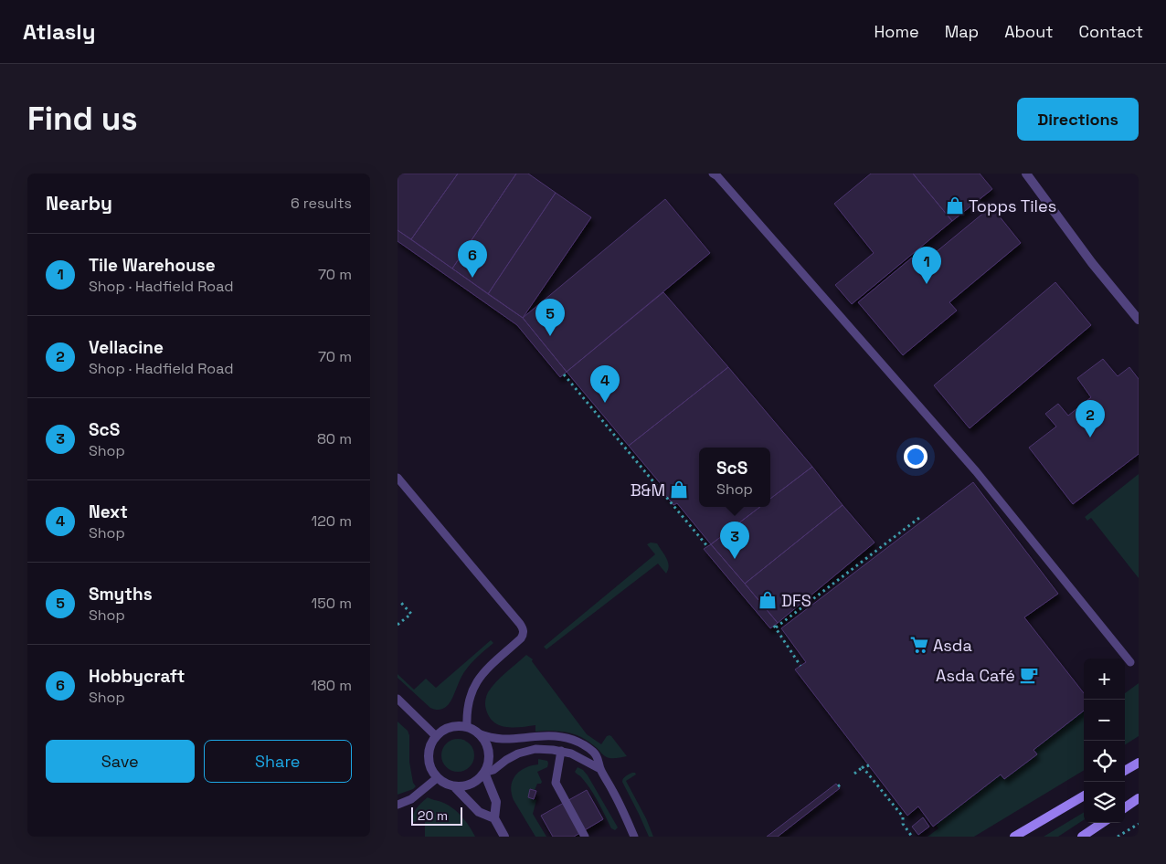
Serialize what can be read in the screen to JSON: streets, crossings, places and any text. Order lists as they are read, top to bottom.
{
  "places": {
    "shop": ["Topps Tiles", "B&M", "DFS"],
    "supermarket": ["Asda"],
    "cafe": ["Asda Café"]
  },
  "scale_bar": "20 m",
  "page": {
    "header": "Atlasly",
    "nav": [
      "Home",
      "Map",
      "About",
      "Contact"
    ],
    "buttons": [
      "Directions",
      ["Save", "Share"]
    ],
    "title": "Find us",
    "heading": ["Nearby", "6 results"],
    "list": [
      {
        "mark": "1",
        "name": "Tile Warehouse",
        "note": "Shop · Hadfield Road",
        "value": "70 m"
      },
      {
        "mark": "2",
        "name": "Vellacine",
        "note": "Shop · Hadfield Road",
        "value": "70 m"
      },
      {
        "mark": "3",
        "name": "ScS",
        "note": "Shop",
        "value": "80 m"
      },
      {
        "mark": "4",
        "name": "Next",
        "note": "Shop",
        "value": "120 m"
      },
      {
        "mark": "5",
        "name": "Smyths",
        "note": "Shop",
        "value": "150 m"
      },
      {
        "mark": "6",
        "name": "Hobbycraft",
        "note": "Shop",
        "value": "180 m"
      }
    ],
    "pins": [
      "6",
      "1",
      "5",
      "4",
      "2",
      "3"
    ],
    "popup": ["ScS", "Shop"],
    "map_buttons": ["+", "−"],
    "scale": "20 m"
  }
}
